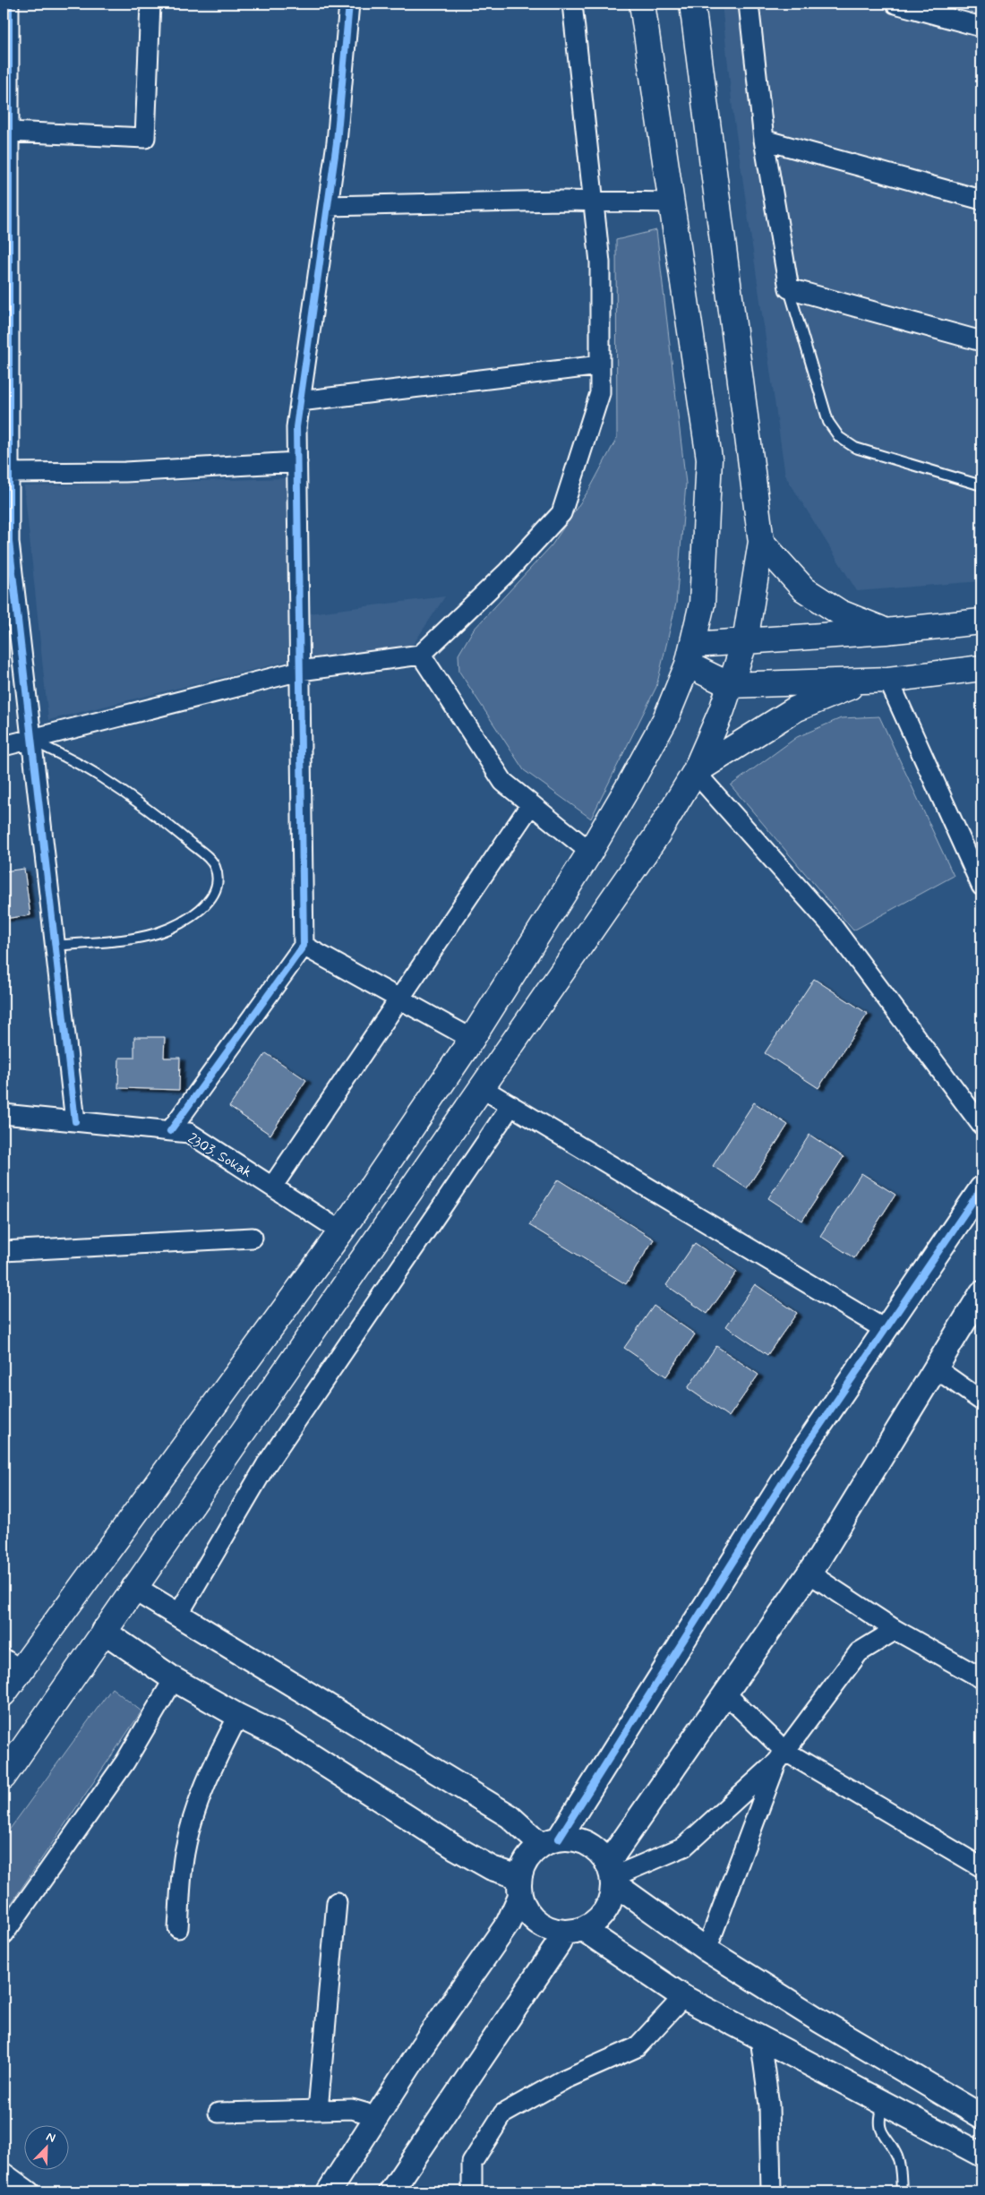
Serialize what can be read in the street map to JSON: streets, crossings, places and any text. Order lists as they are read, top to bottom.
{
  "streets": {
    "street": ["2303. Sokak"]
  },
  "north": "top right"
}
